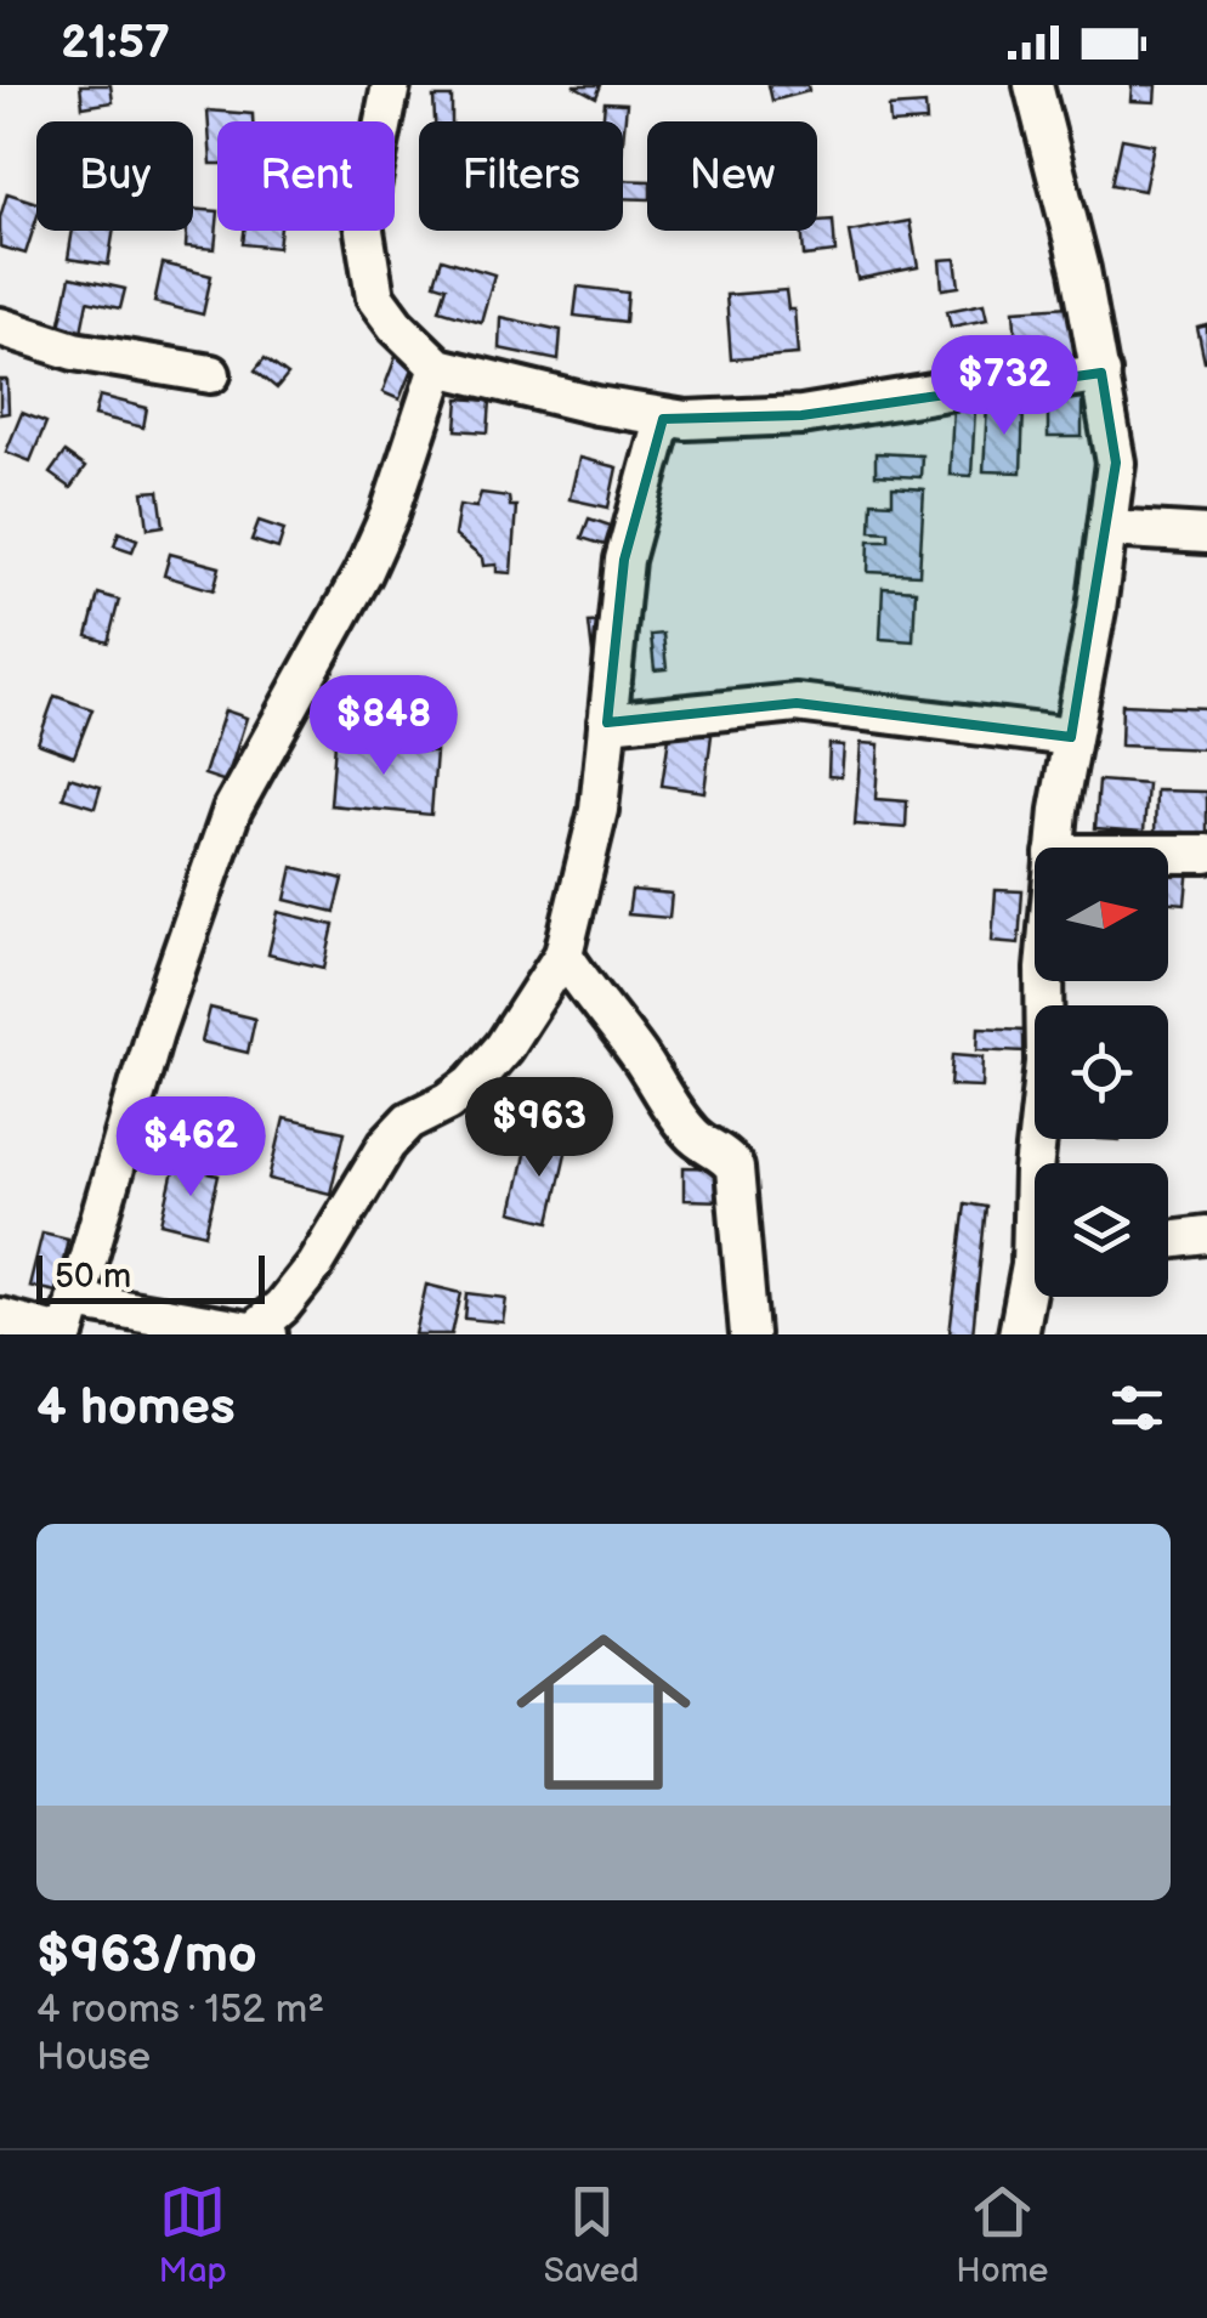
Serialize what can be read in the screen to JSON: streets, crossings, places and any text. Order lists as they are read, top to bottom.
{
  "scale_bar": "50 m",
  "north": "right",
  "page": {
    "status": "21:57",
    "chip": [
      "Buy",
      "Rent",
      "Filters",
      "New"
    ],
    "price": [
      "$732",
      "$848",
      "$963",
      "$462"
    ],
    "scale": "50 m",
    "heading": "4 homes",
    "list": [
      {
        "name": "$963/mo",
        "note": "4 rooms · 152 m² · House"
      }
    ],
    "tabs": ["Map", "Saved", "Home"]
  }
}
